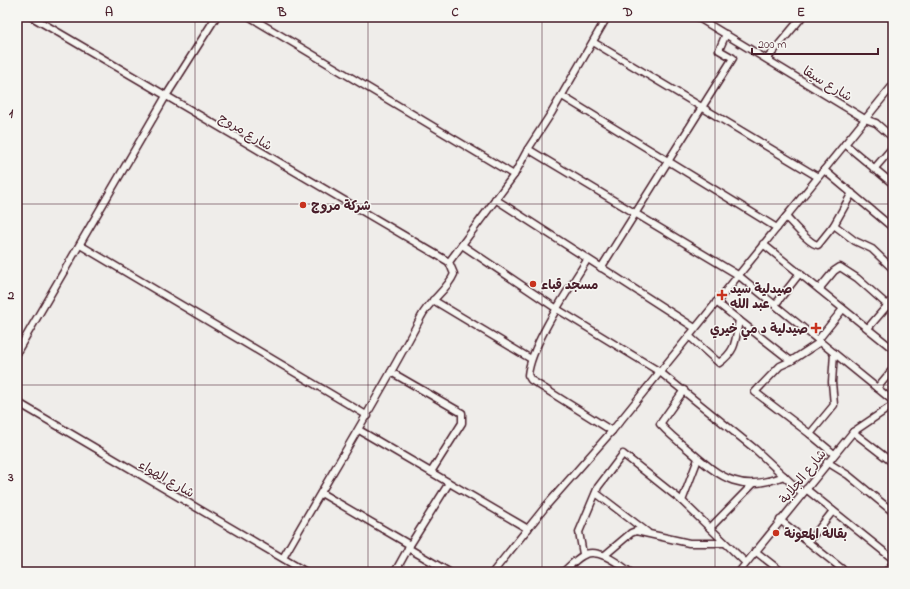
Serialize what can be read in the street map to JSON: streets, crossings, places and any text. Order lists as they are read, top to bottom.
{
  "streets": {
    "street": [
      "شارع سيقا",
      "شارع مروج",
      "شارع الجلابة",
      "شارع الهواء"
    ]
  },
  "places": {
    "other": ["شركة مروج", "مسجد قباء", "بقالة المعونة"],
    "health": ["صيدلية سيد عبد الله", "صيدلية د مي خيري"]
  },
  "scale_bar": "200 m",
  "grid": {
    "columns": [
      "A",
      "B",
      "C",
      "D",
      "E"
    ],
    "rows": ["1", "2", "3"]
  }
}
